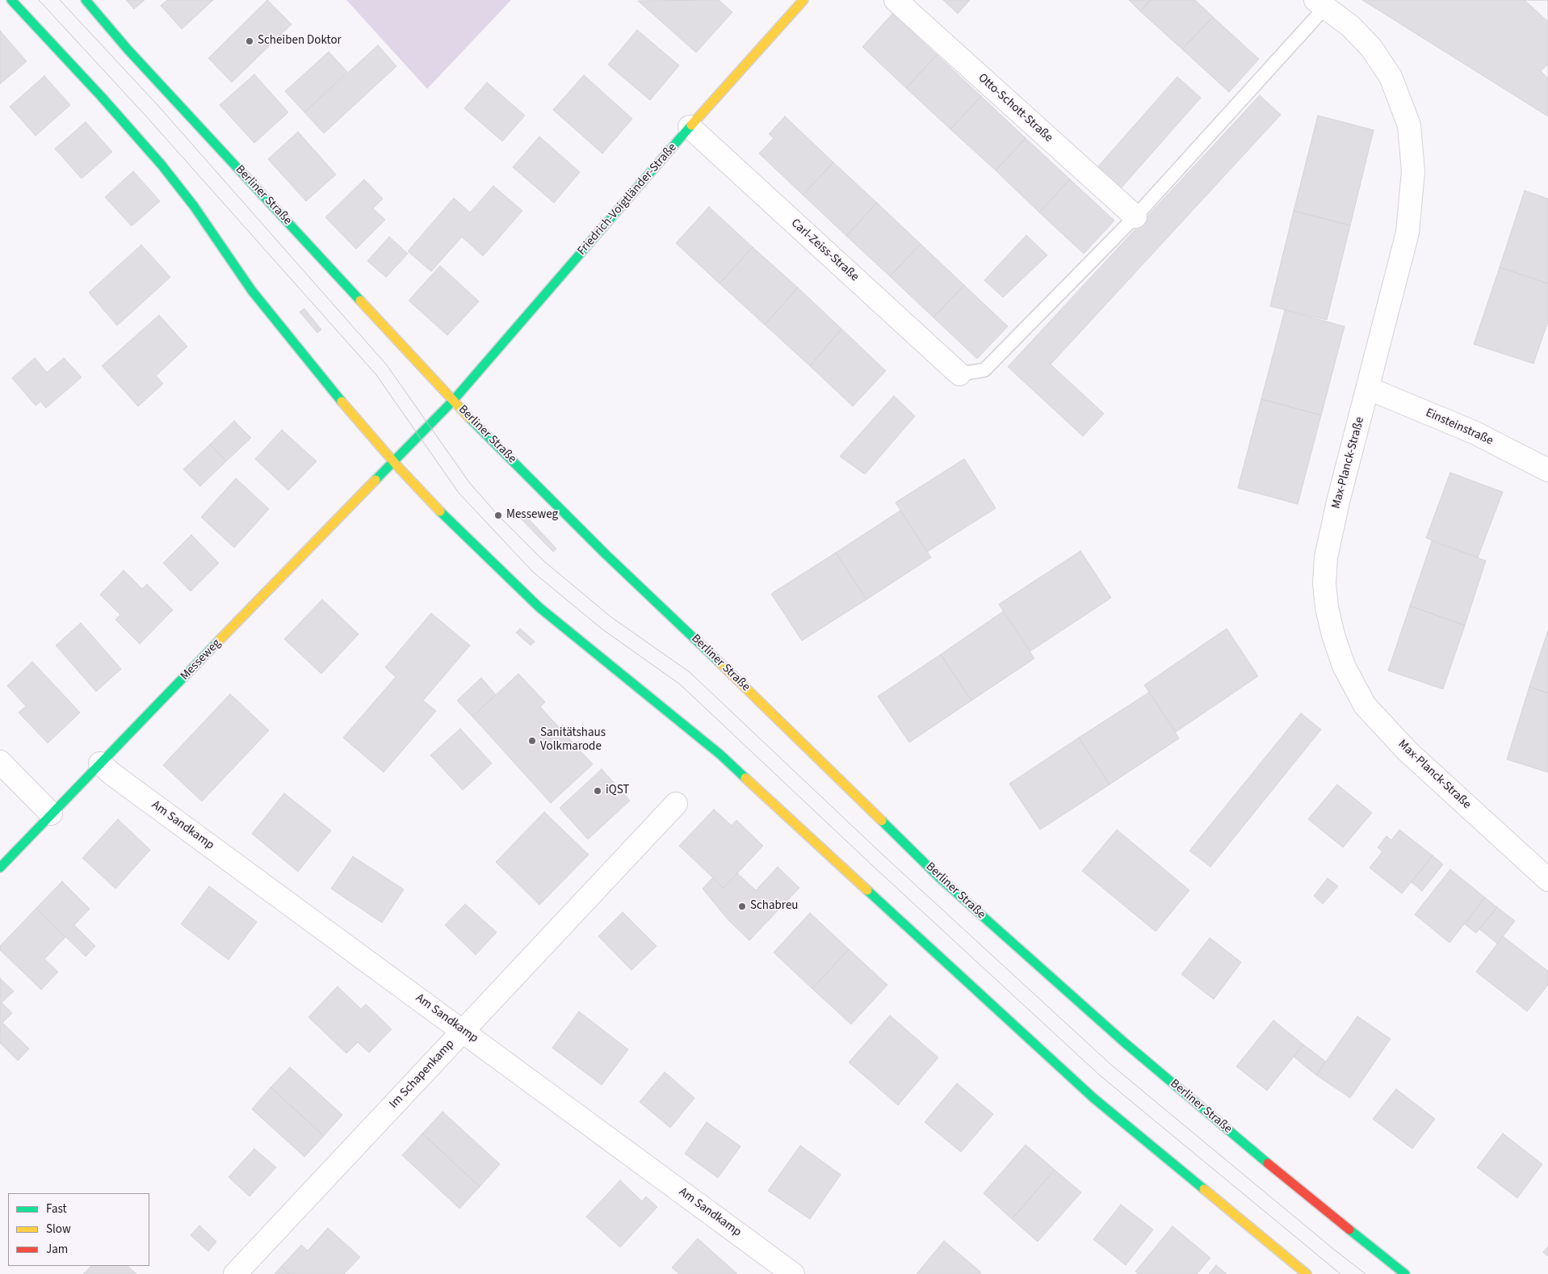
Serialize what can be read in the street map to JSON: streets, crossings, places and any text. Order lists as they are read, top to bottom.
{
  "streets": {
    "main road": ["Berliner Straße", "Friedrich-Voigtländer-Straße", "Messeweg"],
    "street": [
      "Otto-Schott-Straße",
      "Carl-Zeiss-Straße",
      "Einsteinstraße",
      "Max-Planck-Straße",
      "Am Sandkamp",
      "Im Schapenkamp"
    ]
  },
  "crossings": [
    ["Berliner Straße", "Friedrich-Voigtländer-Straße"],
    ["Berliner Straße", "Messeweg"],
    ["Friedrich-Voigtländer-Straße", "Carl-Zeiss-Straße"],
    ["Friedrich-Voigtländer-Straße", "Messeweg"],
    ["Einsteinstraße", "Max-Planck-Straße"],
    ["Messeweg", "Am Sandkamp"],
    ["Am Sandkamp", "Im Schapenkamp"]
  ],
  "places": [
    "Scheiben Doktor",
    "Messeweg",
    "Sanitätshaus Volkmarode",
    "iQST",
    "Schabreu"
  ],
  "legend": ["Fast", "Slow", "Jam"]
}
